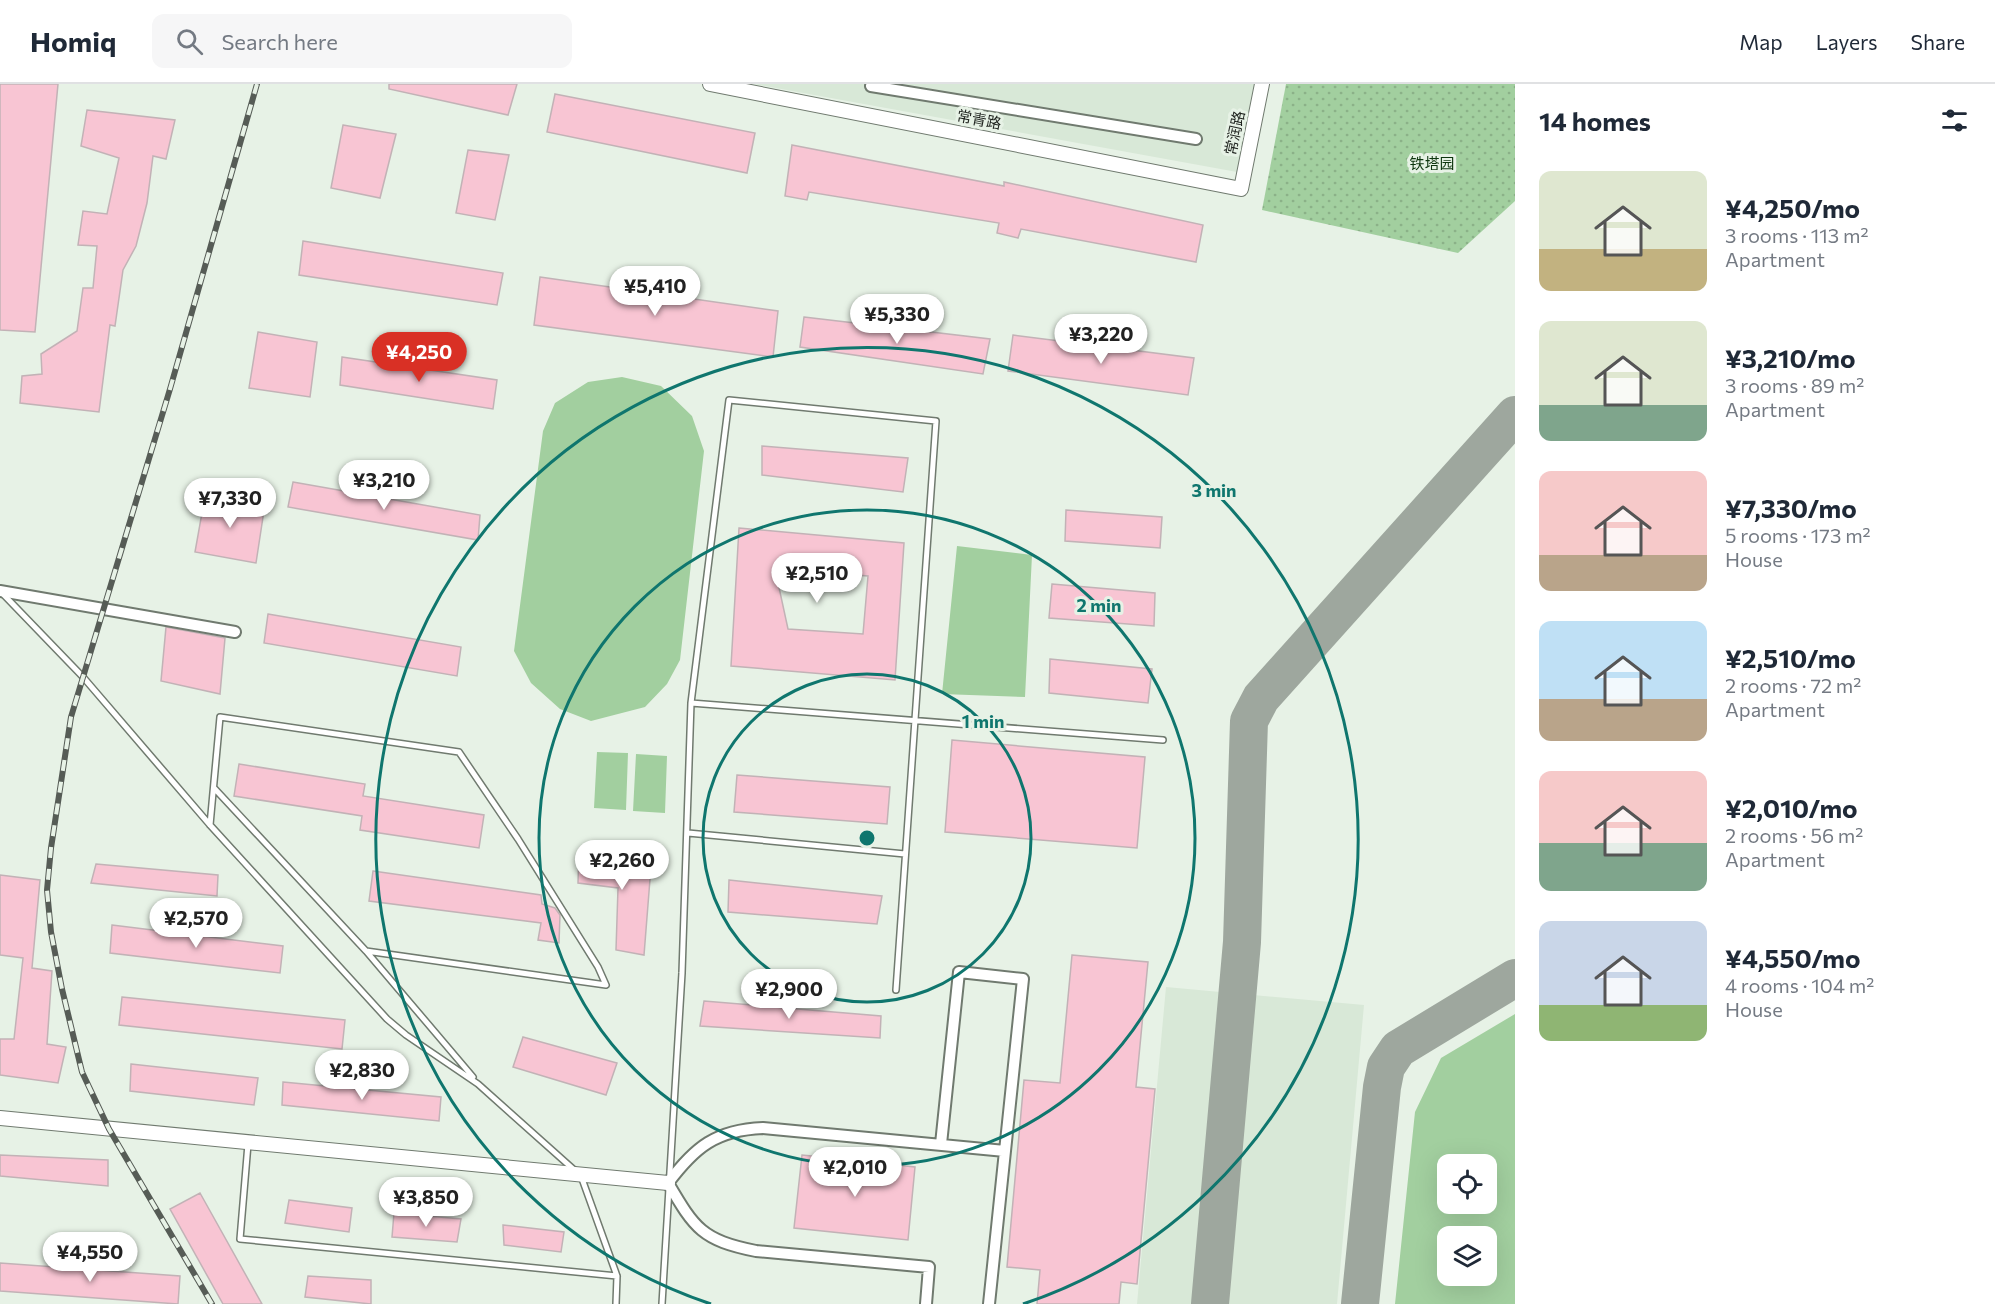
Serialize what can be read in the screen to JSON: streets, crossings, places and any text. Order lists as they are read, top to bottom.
{
  "streets": {
    "street": ["常青路", "常润路"]
  },
  "crossings": [
    ["常青路", "常润路"]
  ],
  "parks": ["铁塔园"],
  "page": {
    "header": "Homiq",
    "search": "Search here",
    "nav": ["Map", "Layers", "Share"],
    "heading": "14 homes",
    "list": [
      {
        "name": "¥4,250/mo",
        "note": "3 rooms · 113 m² · Apartment"
      },
      {
        "name": "¥3,210/mo",
        "note": "3 rooms · 89 m² · Apartment"
      },
      {
        "name": "¥7,330/mo",
        "note": "5 rooms · 173 m² · House"
      },
      {
        "name": "¥2,510/mo",
        "note": "2 rooms · 72 m² · Apartment"
      },
      {
        "name": "¥2,010/mo",
        "note": "2 rooms · 56 m² · Apartment"
      },
      {
        "name": "¥4,550/mo",
        "note": "4 rooms · 104 m² · House"
      }
    ],
    "price": [
      "¥5,410",
      "¥5,330",
      "¥3,220",
      "¥4,250",
      "¥3,210",
      "¥7,330",
      "¥2,510",
      "¥2,260",
      "¥2,570",
      "¥2,900",
      "¥2,830",
      "¥2,010",
      "¥3,850",
      "¥4,550"
    ]
  },
  "rings": ["3 min", "2 min", "1 min"]
}
